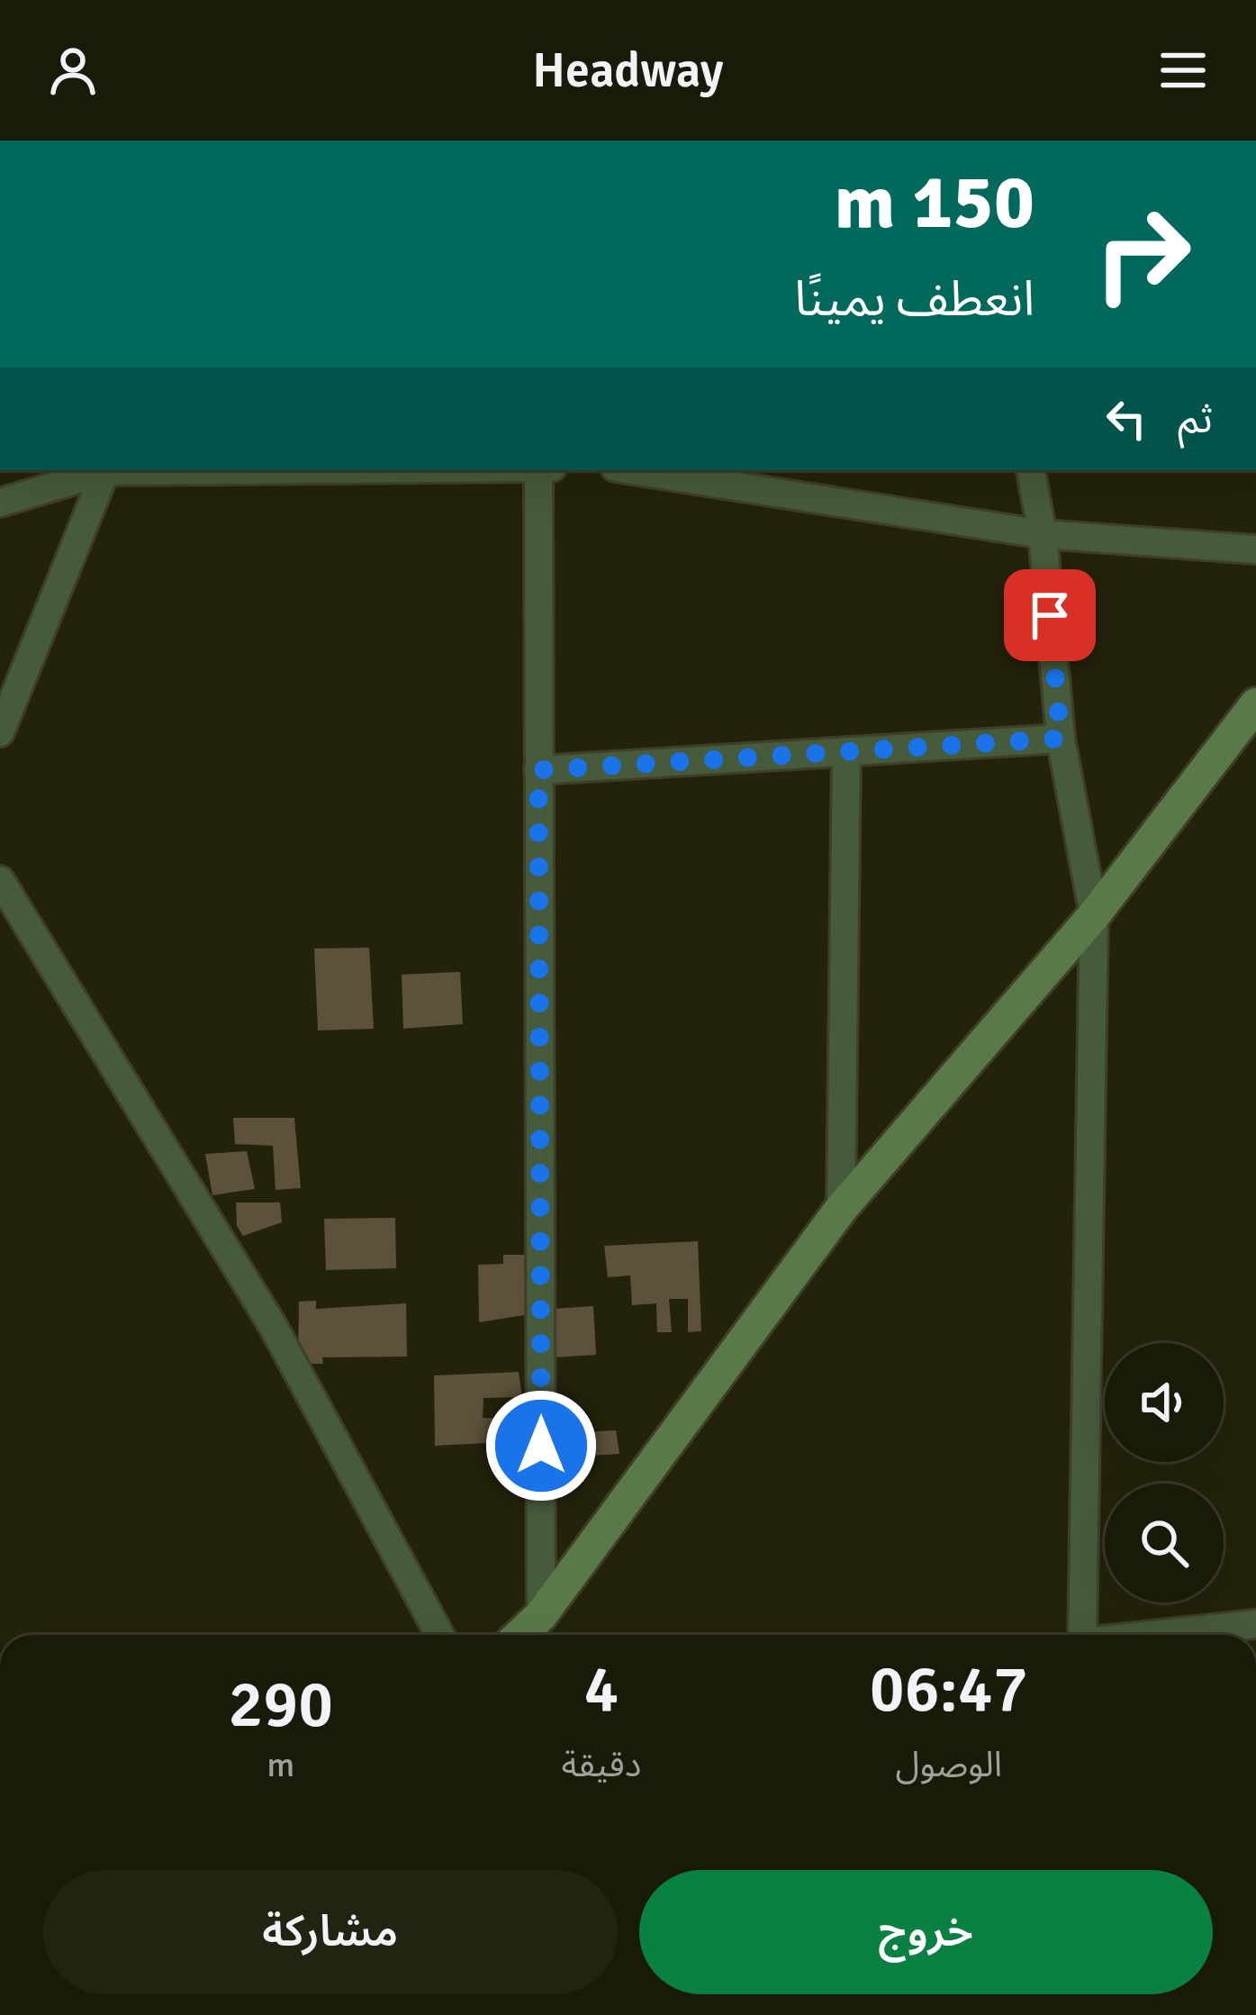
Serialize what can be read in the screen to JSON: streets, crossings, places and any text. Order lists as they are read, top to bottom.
{
  "page": {
    "header": "Headway",
    "turn": ["150 m", "انعطف يمينًا"],
    "then": "ثم",
    "eta": [
      "06:47",
      "الوصول",
      "4",
      "دقيقة",
      "290",
      "m"
    ],
    "buttons": ["خروج", "مشاركة"]
  }
}
